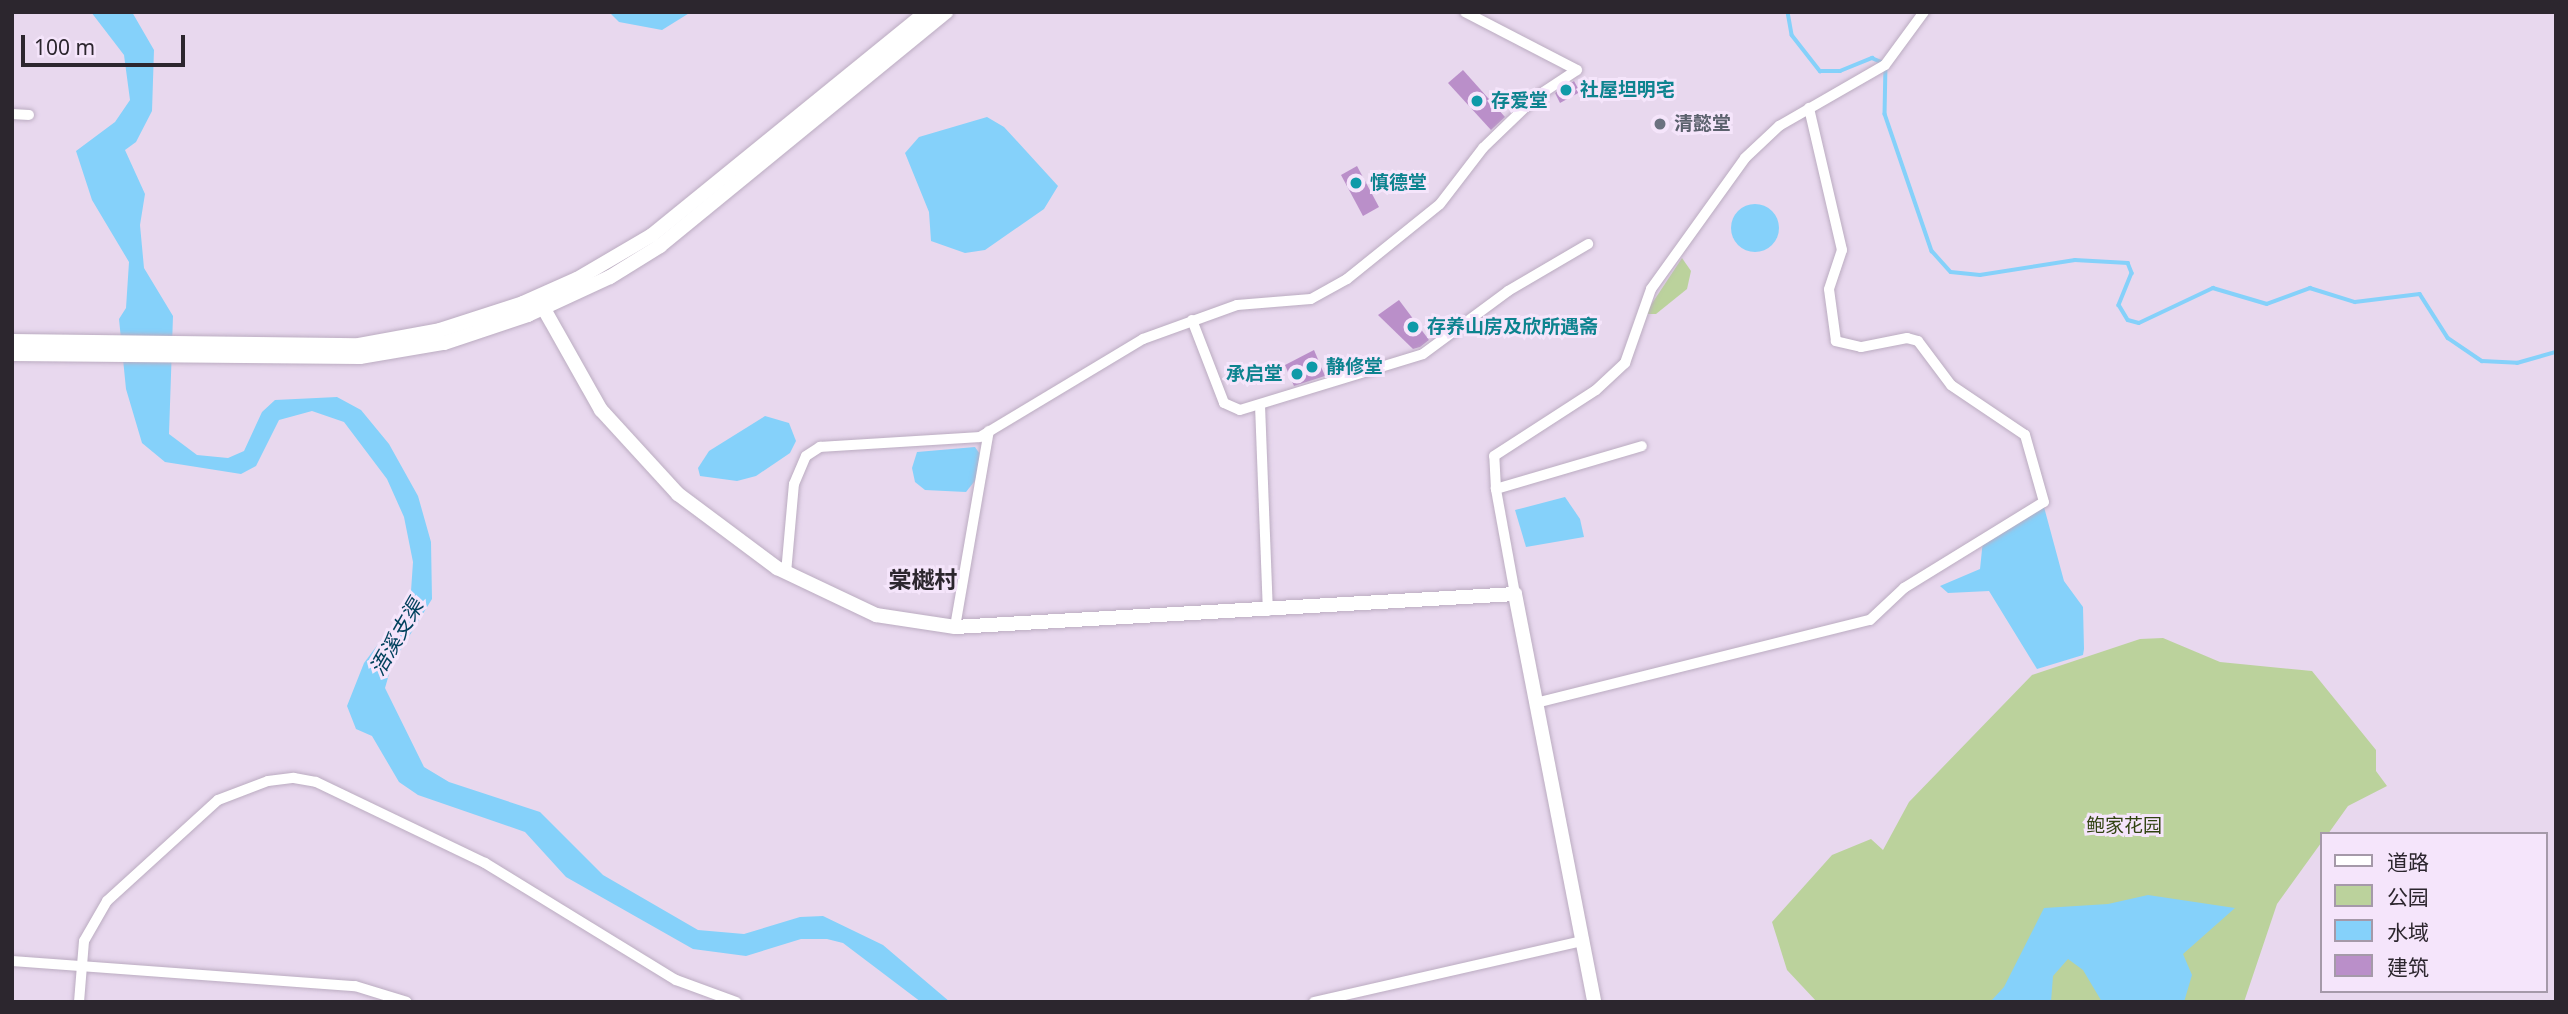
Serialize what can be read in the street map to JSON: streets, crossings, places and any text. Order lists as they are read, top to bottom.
{
  "districts": ["棠樾村"],
  "water": ["浯溪支渠"],
  "parks": ["鲍家花园"],
  "places": [
    "社屋坦明宅",
    "存爱堂",
    "清懿堂",
    "慎德堂",
    "存养山房及欣所遇斋",
    "静修堂",
    "承启堂"
  ],
  "legend": [
    "道路",
    "公园",
    "水域",
    "建筑"
  ],
  "scale_bar": "100 m"
}
